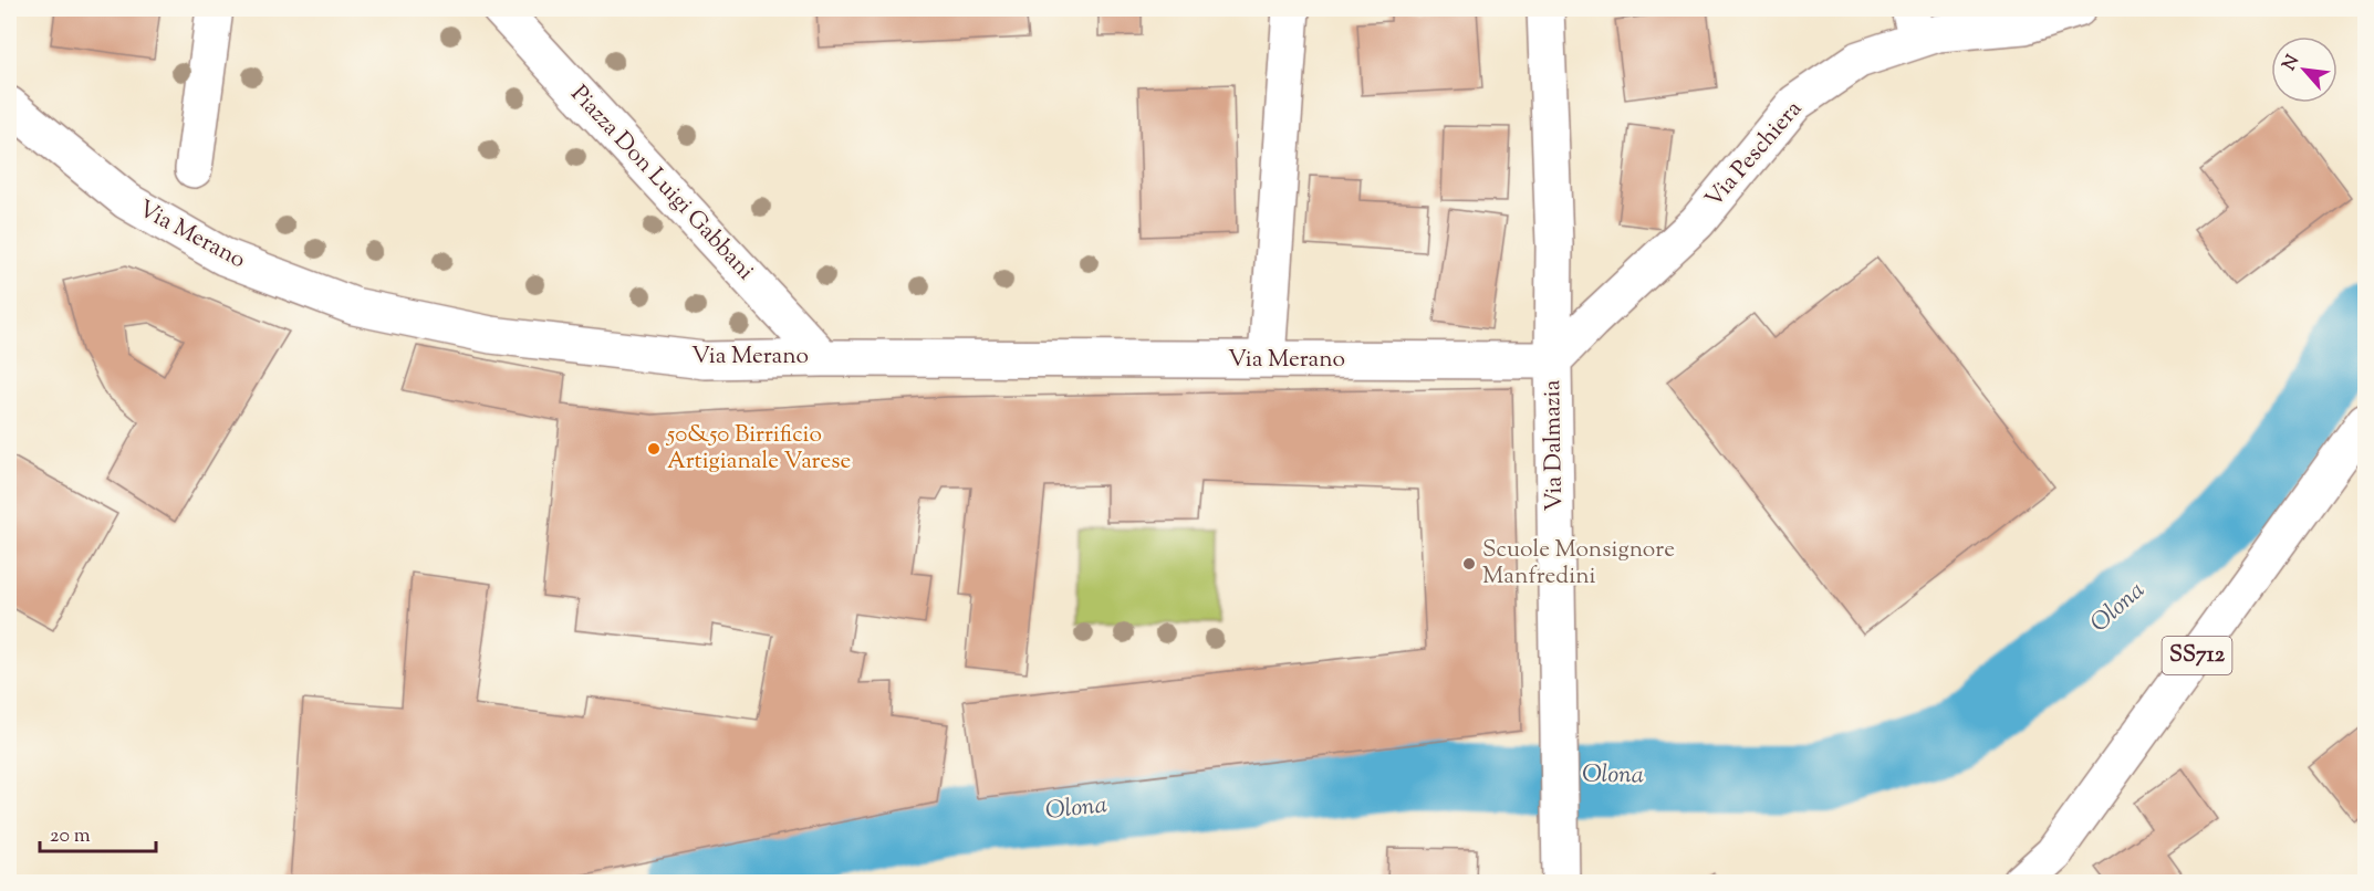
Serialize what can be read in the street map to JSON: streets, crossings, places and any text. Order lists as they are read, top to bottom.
{
  "streets": {
    "street": [
      "Via Peschiera",
      "Piazza Don Luigi Gabbani",
      "Via Merano",
      "Via Dalmazia",
      "SS712"
    ]
  },
  "crossings": [
    ["Via Peschiera", "Via Merano"],
    ["Via Peschiera", "Via Dalmazia"],
    ["Piazza Don Luigi Gabbani", "Via Merano"],
    ["Via Merano", "Via Dalmazia"]
  ],
  "water": ["Olona"],
  "places": ["50&50 Birrificio Artigianale Varese", "Scuole Monsignore Manfredini"],
  "scale_bar": "20 m",
  "north": "top left"
}
